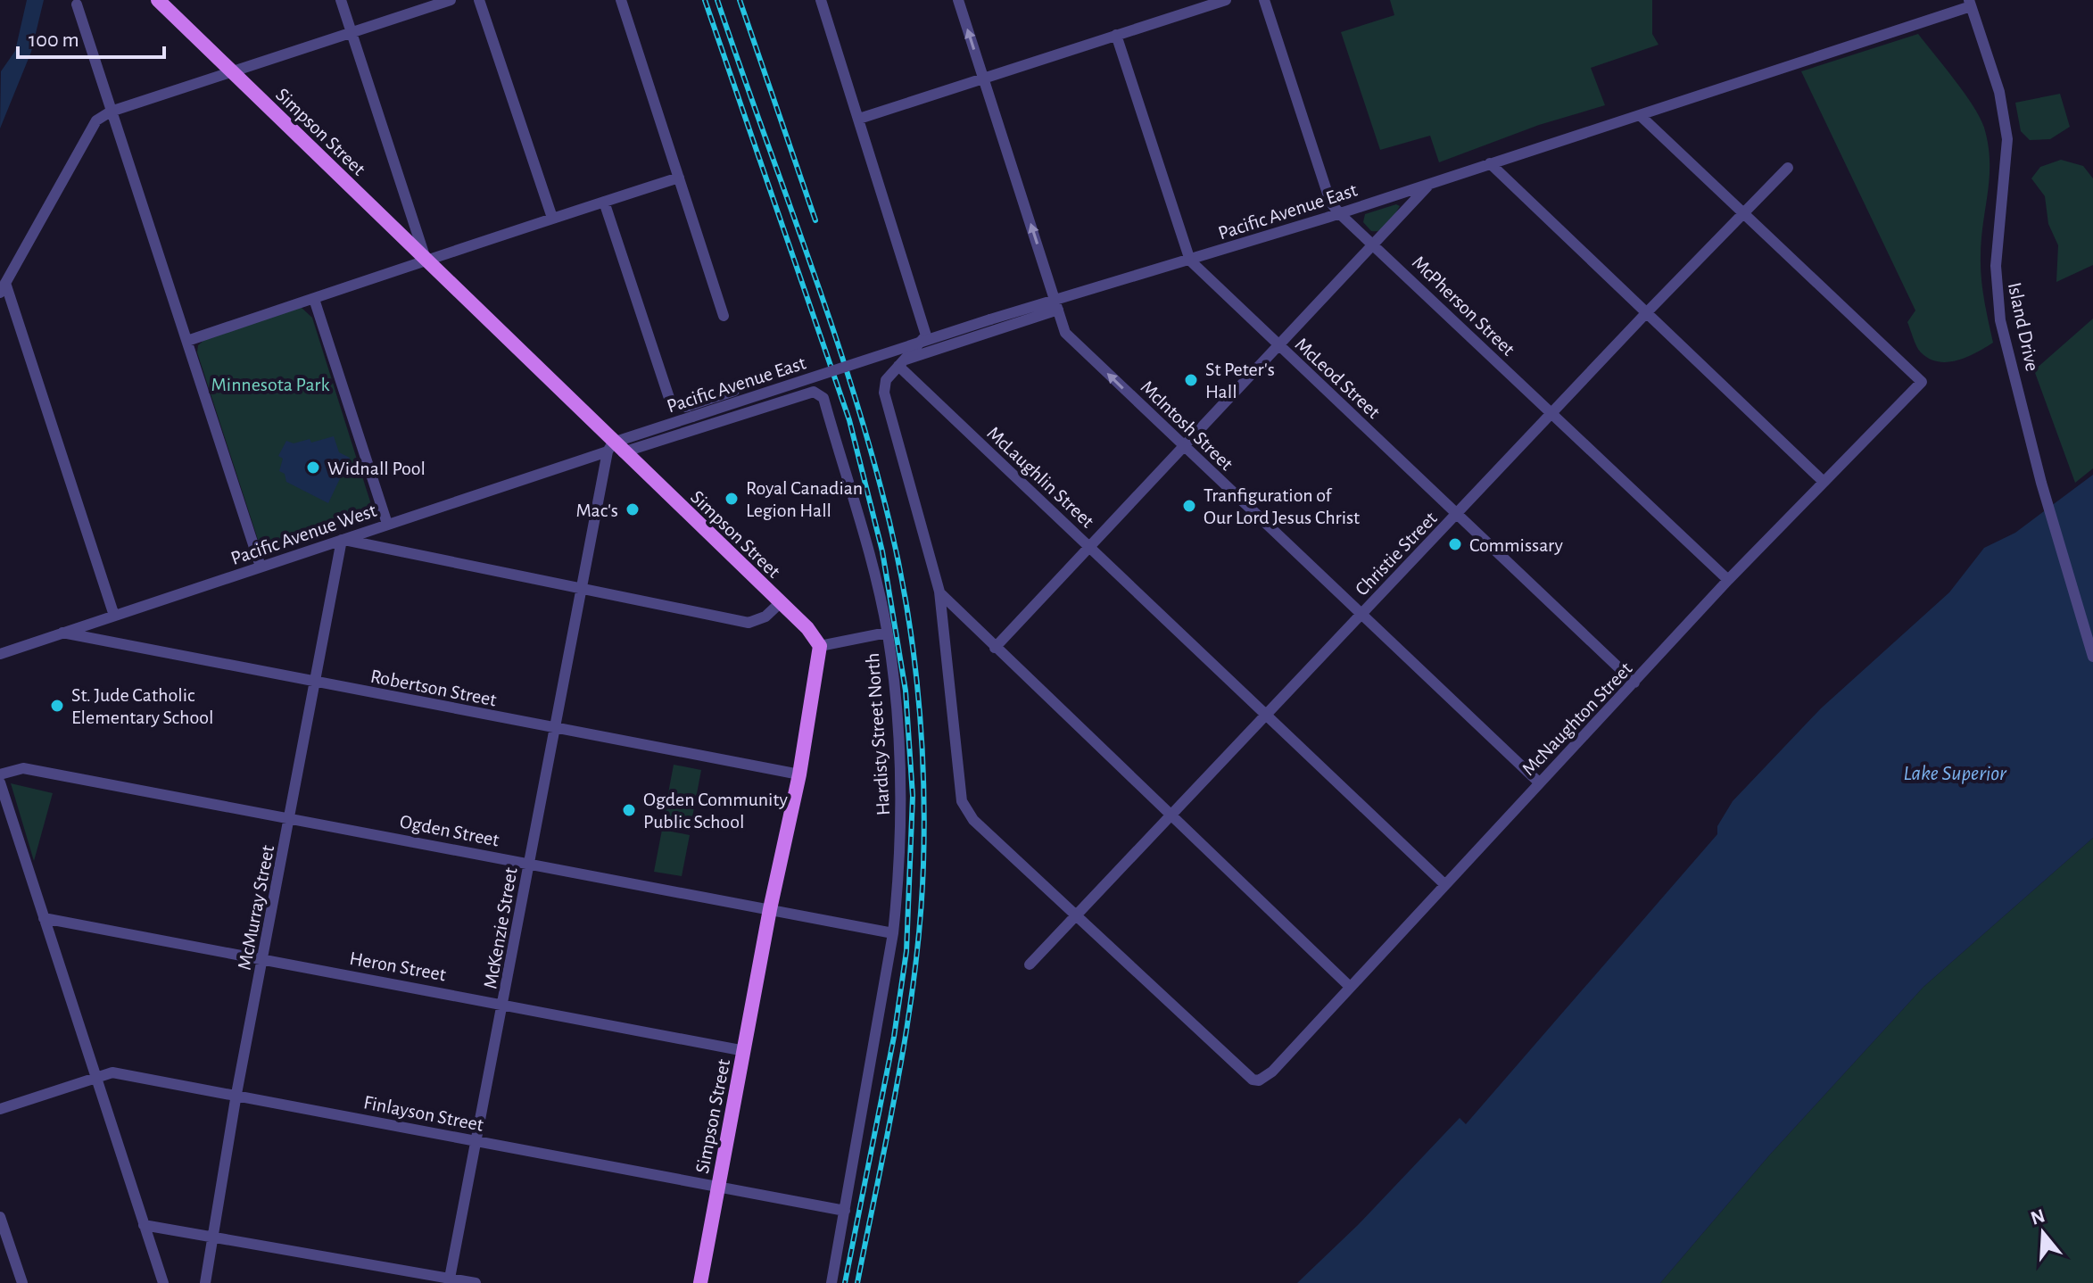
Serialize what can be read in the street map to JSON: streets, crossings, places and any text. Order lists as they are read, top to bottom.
{
  "streets": {
    "main road": ["Simpson Street"],
    "street": [
      "Pacific Avenue East",
      "McPherson Street",
      "Island Drive",
      "McLeod Street",
      "McIntosh Street",
      "McLaughlin Street",
      "Pacific Avenue West",
      "Christie Street",
      "Robertson Street",
      "McNaughton Street",
      "Hardisty Street North",
      "Ogden Street",
      "McMurray Street",
      "McKenzie Street",
      "Heron Street",
      "Finlayson Street"
    ]
  },
  "crossings": [
    ["Simpson Street", "Pacific Avenue East"],
    ["Simpson Street", "Pacific Avenue West"],
    ["Simpson Street", "Robertson Street"],
    ["Simpson Street", "Hardisty Street North"],
    ["Simpson Street", "Ogden Street"],
    ["Simpson Street", "McKenzie Street"],
    ["Simpson Street", "Heron Street"],
    ["Simpson Street", "Finlayson Street"],
    ["Pacific Avenue East", "McPherson Street"],
    ["Pacific Avenue East", "Island Drive"],
    ["Pacific Avenue East", "McLeod Street"],
    ["Pacific Avenue East", "McIntosh Street"],
    ["Pacific Avenue East", "Pacific Avenue West"],
    ["Pacific Avenue East", "Hardisty Street North"],
    ["Pacific Avenue East", "McKenzie Street"],
    ["McPherson Street", "Christie Street"],
    ["McPherson Street", "McNaughton Street"],
    ["McLeod Street", "Christie Street"],
    ["McLeod Street", "McNaughton Street"],
    ["McIntosh Street", "Christie Street"],
    ["McIntosh Street", "McNaughton Street"],
    ["McLaughlin Street", "Christie Street"],
    ["McLaughlin Street", "McNaughton Street"],
    ["Pacific Avenue West", "Robertson Street"],
    ["Pacific Avenue West", "Hardisty Street North"],
    ["Pacific Avenue West", "McMurray Street"],
    ["Pacific Avenue West", "McKenzie Street"],
    ["Christie Street", "McNaughton Street"],
    ["Robertson Street", "McMurray Street"],
    ["Robertson Street", "McKenzie Street"],
    ["Hardisty Street North", "Ogden Street"],
    ["Hardisty Street North", "McKenzie Street"],
    ["Hardisty Street North", "Finlayson Street"],
    ["Ogden Street", "McMurray Street"],
    ["Ogden Street", "McKenzie Street"],
    ["McMurray Street", "Heron Street"],
    ["McMurray Street", "Finlayson Street"],
    ["McKenzie Street", "Heron Street"],
    ["McKenzie Street", "Finlayson Street"]
  ],
  "one_way": ["McIntosh Street"],
  "water": ["Lake Superior"],
  "parks": ["Minnesota Park"],
  "places": [
    "St Peter's Hall",
    "Widnall Pool",
    "Royal Canadian Legion Hall",
    "Tranfiguration of Our Lord Jesus Christ",
    "Mac's",
    "Commissary",
    "St. Jude Catholic Elementary School",
    "Ogden Community Public School"
  ],
  "scale_bar": "100 m",
  "north": "top"
}
